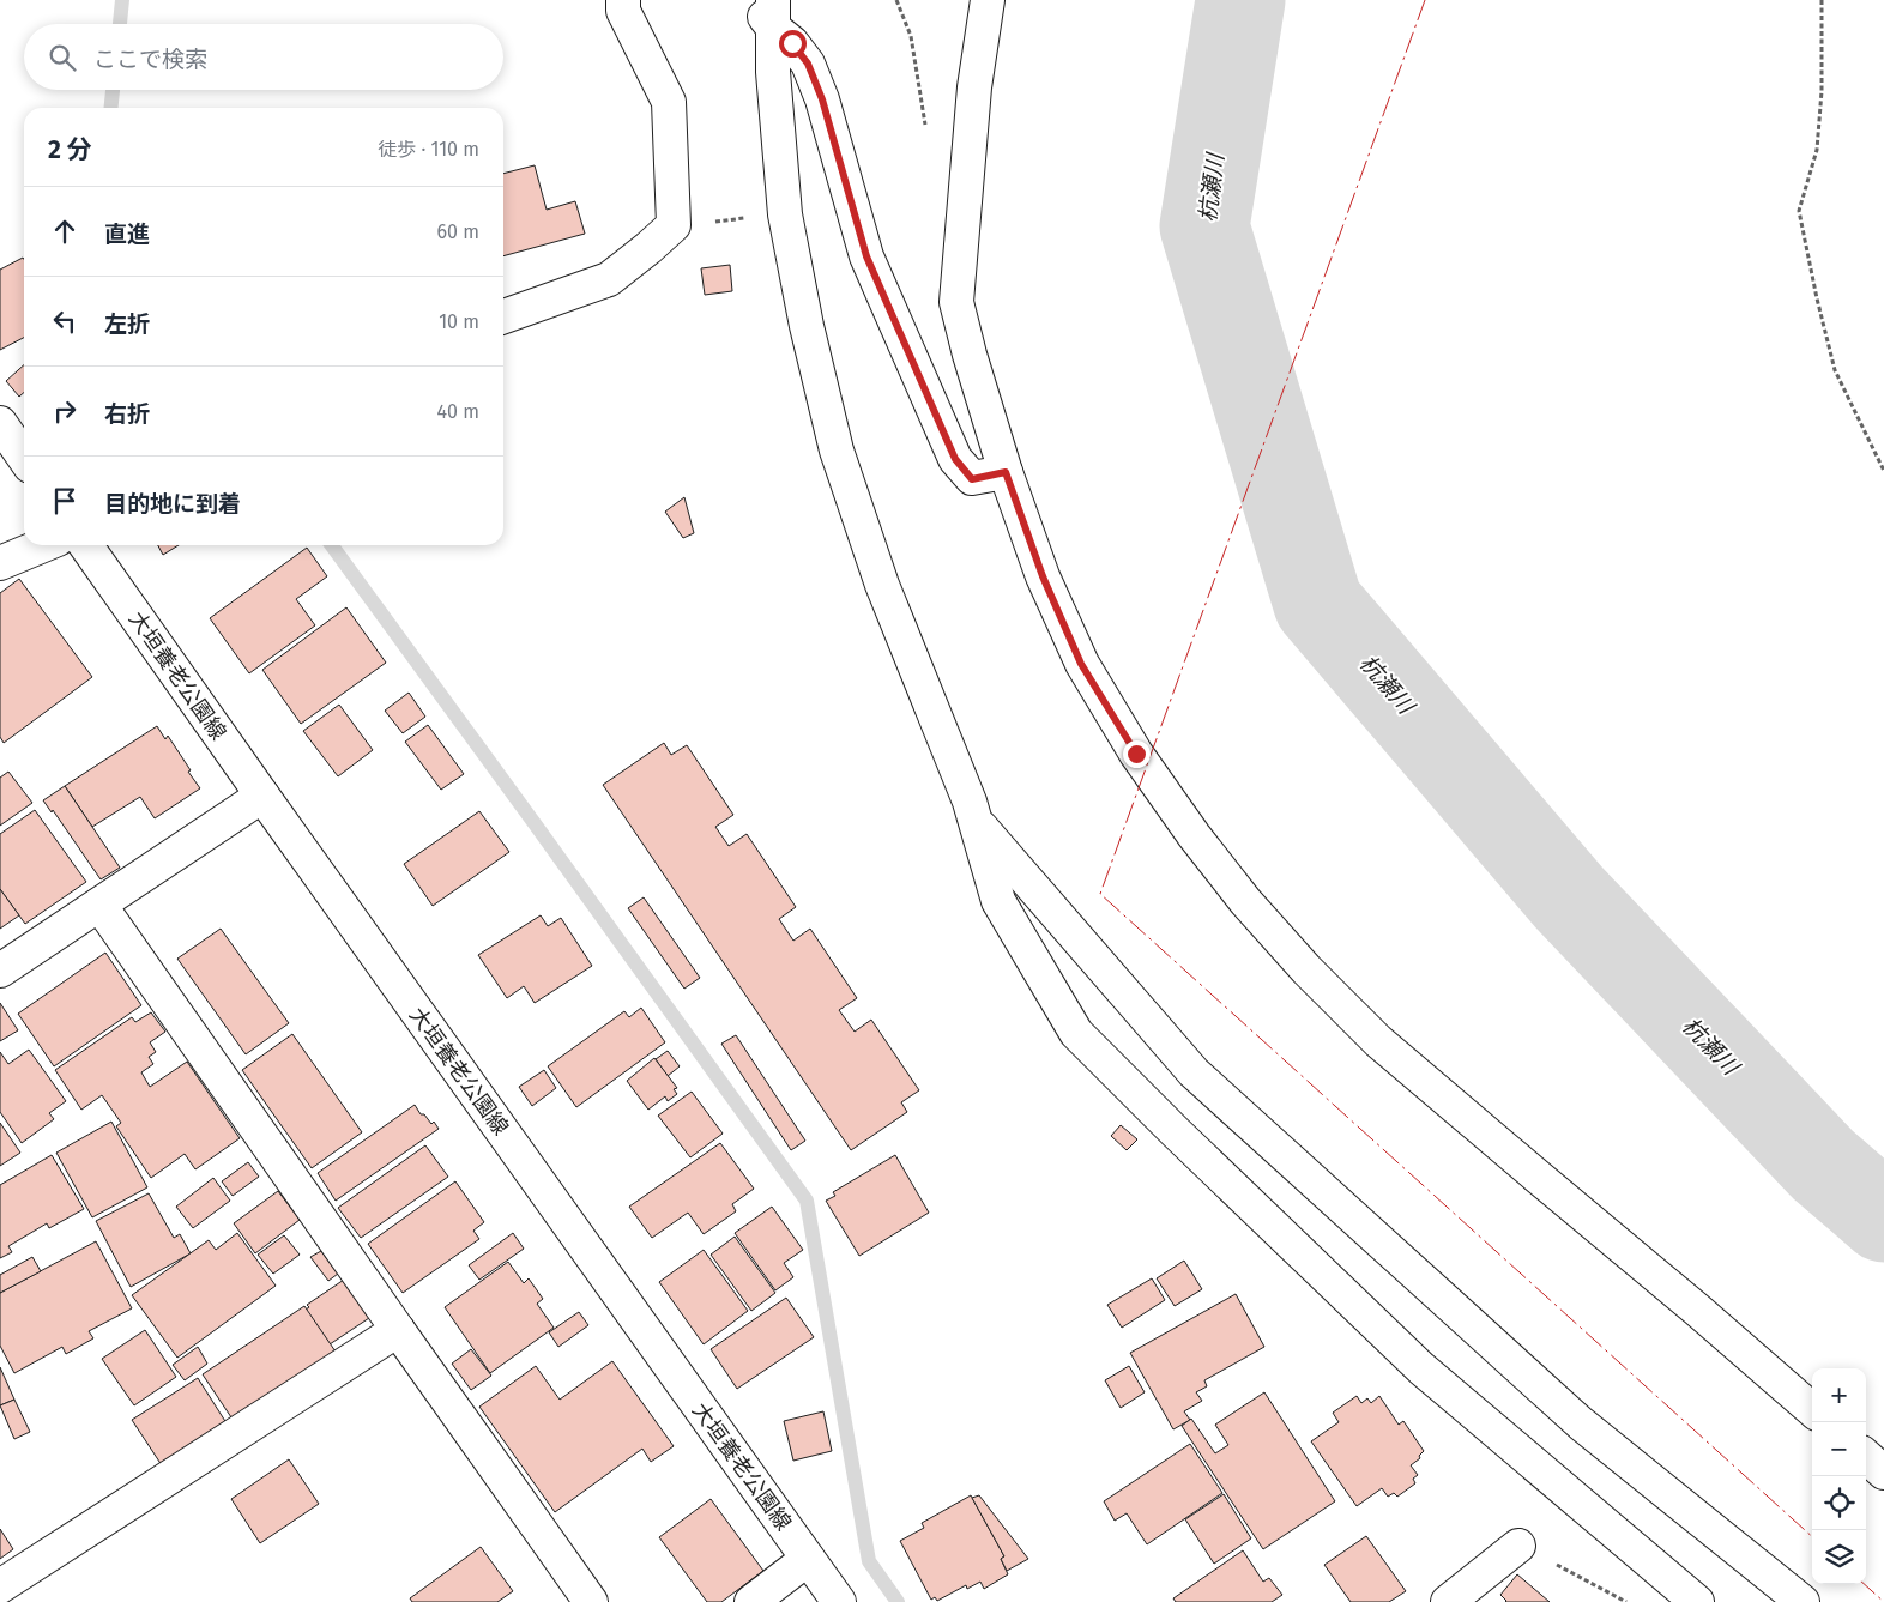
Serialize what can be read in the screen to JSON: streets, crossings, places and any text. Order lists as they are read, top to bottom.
{
  "streets": {
    "street": ["大垣養老公園線"]
  },
  "water": ["杭瀬川"],
  "page": {
    "search": "ここで検索",
    "heading": ["2 分", "徒歩 · 110 m"],
    "list": [
      ["直進", "60 m"],
      ["左折", "10 m"],
      ["右折", "40 m"],
      "目的地に到着"
    ],
    "map_buttons": ["+", "−"]
  }
}
